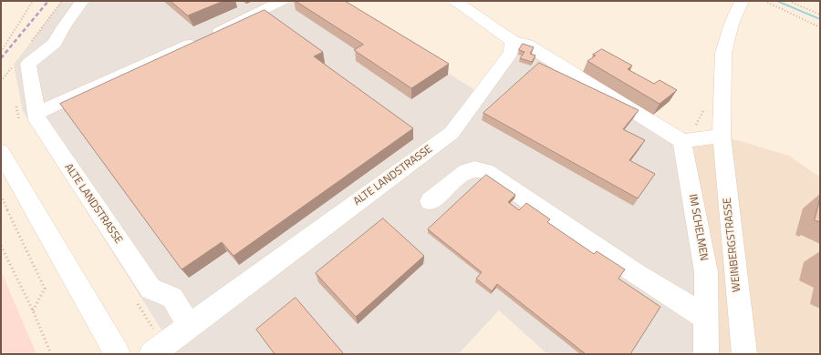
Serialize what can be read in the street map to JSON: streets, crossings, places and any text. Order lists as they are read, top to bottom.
{
  "streets": {
    "street": ["ALTE LANDSTRASSE", "IM SCHELMEN", "WEINBERGSTRASSE"]
  }
}
